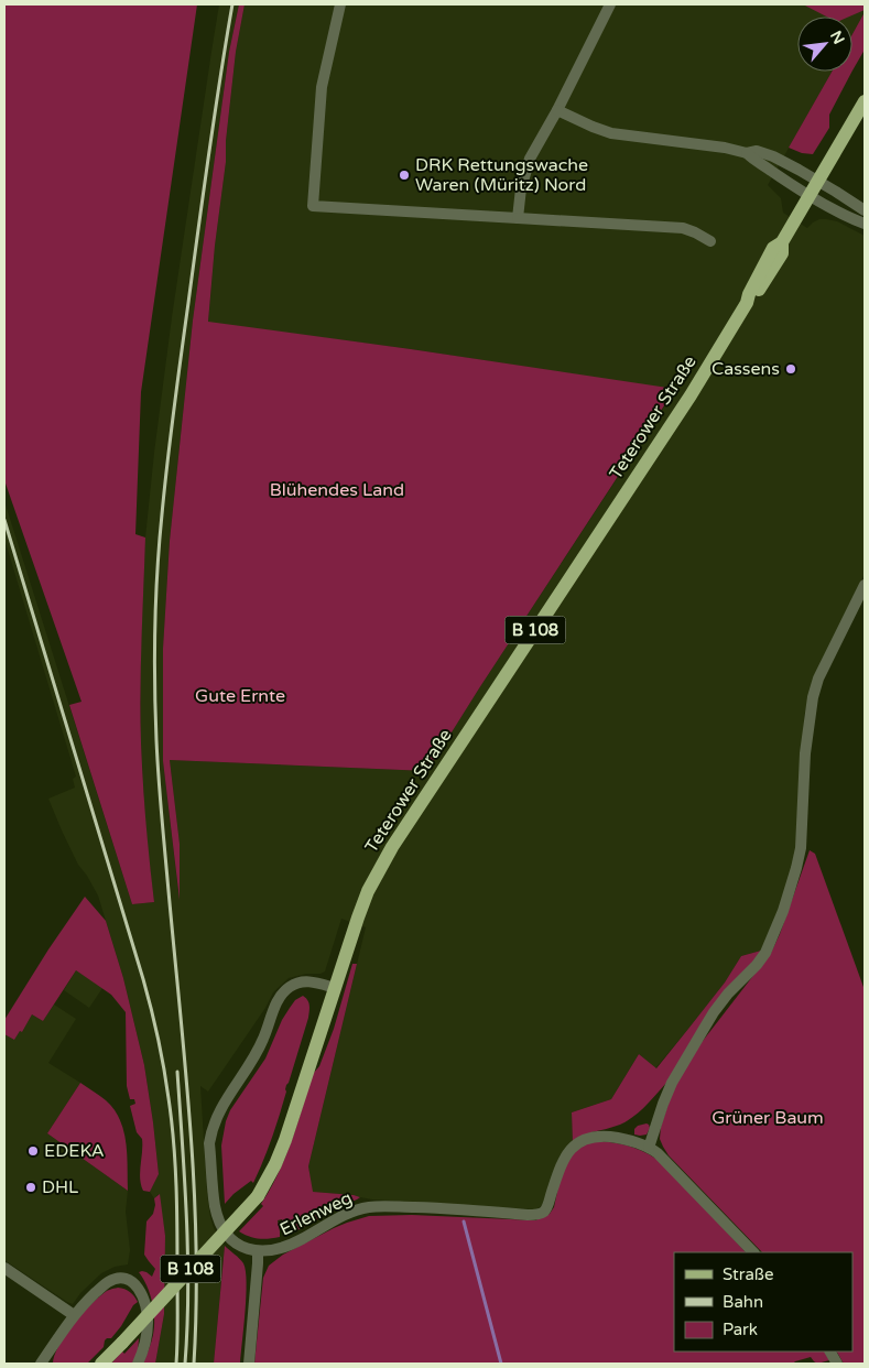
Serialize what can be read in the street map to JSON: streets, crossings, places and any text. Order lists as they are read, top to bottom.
{
  "streets": {
    "main road": ["Teterower Straße", "B 108"],
    "street": ["Erlenweg"]
  },
  "crossings": [
    ["Teterower Straße", "B 108"]
  ],
  "parks": ["Blühendes Land", "Gute Ernte", "Grüner Baum"],
  "places": [
    "DRK Rettungswache Waren (Müritz) Nord",
    "Cassens",
    "EDEKA",
    "DHL"
  ],
  "legend": ["Straße", "Bahn", "Park"],
  "north": "top right"
}
